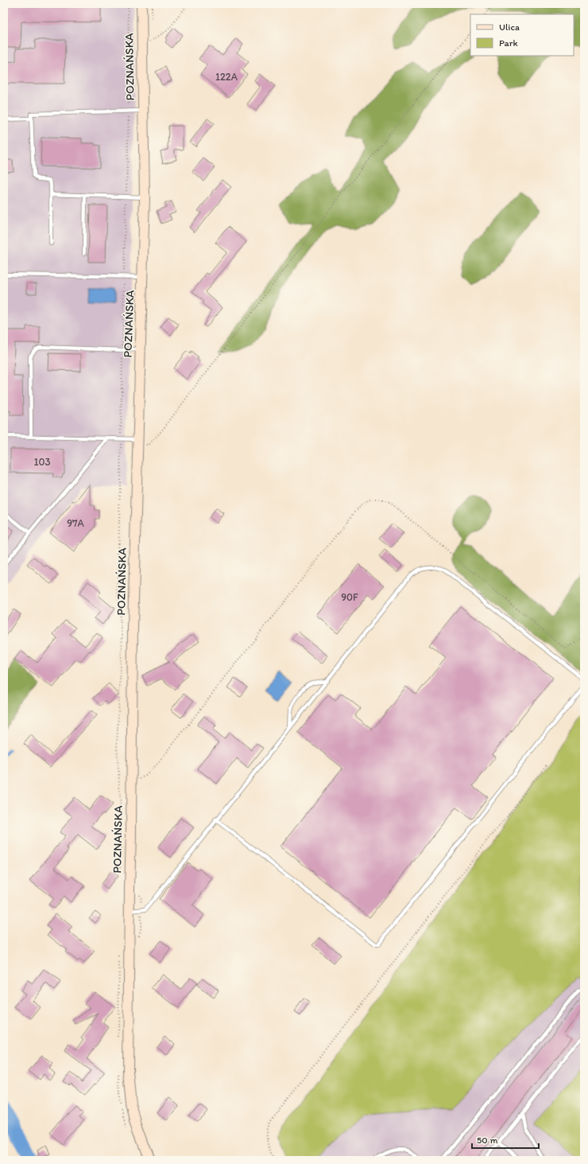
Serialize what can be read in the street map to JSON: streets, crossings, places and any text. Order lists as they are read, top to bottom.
{
  "streets": {
    "street": ["POZNAŃSKA"]
  },
  "house_numbers": [
    "122A",
    "103",
    "97A",
    "90F"
  ],
  "legend": ["Ulica", "Park"],
  "scale_bar": "50 m"
}
